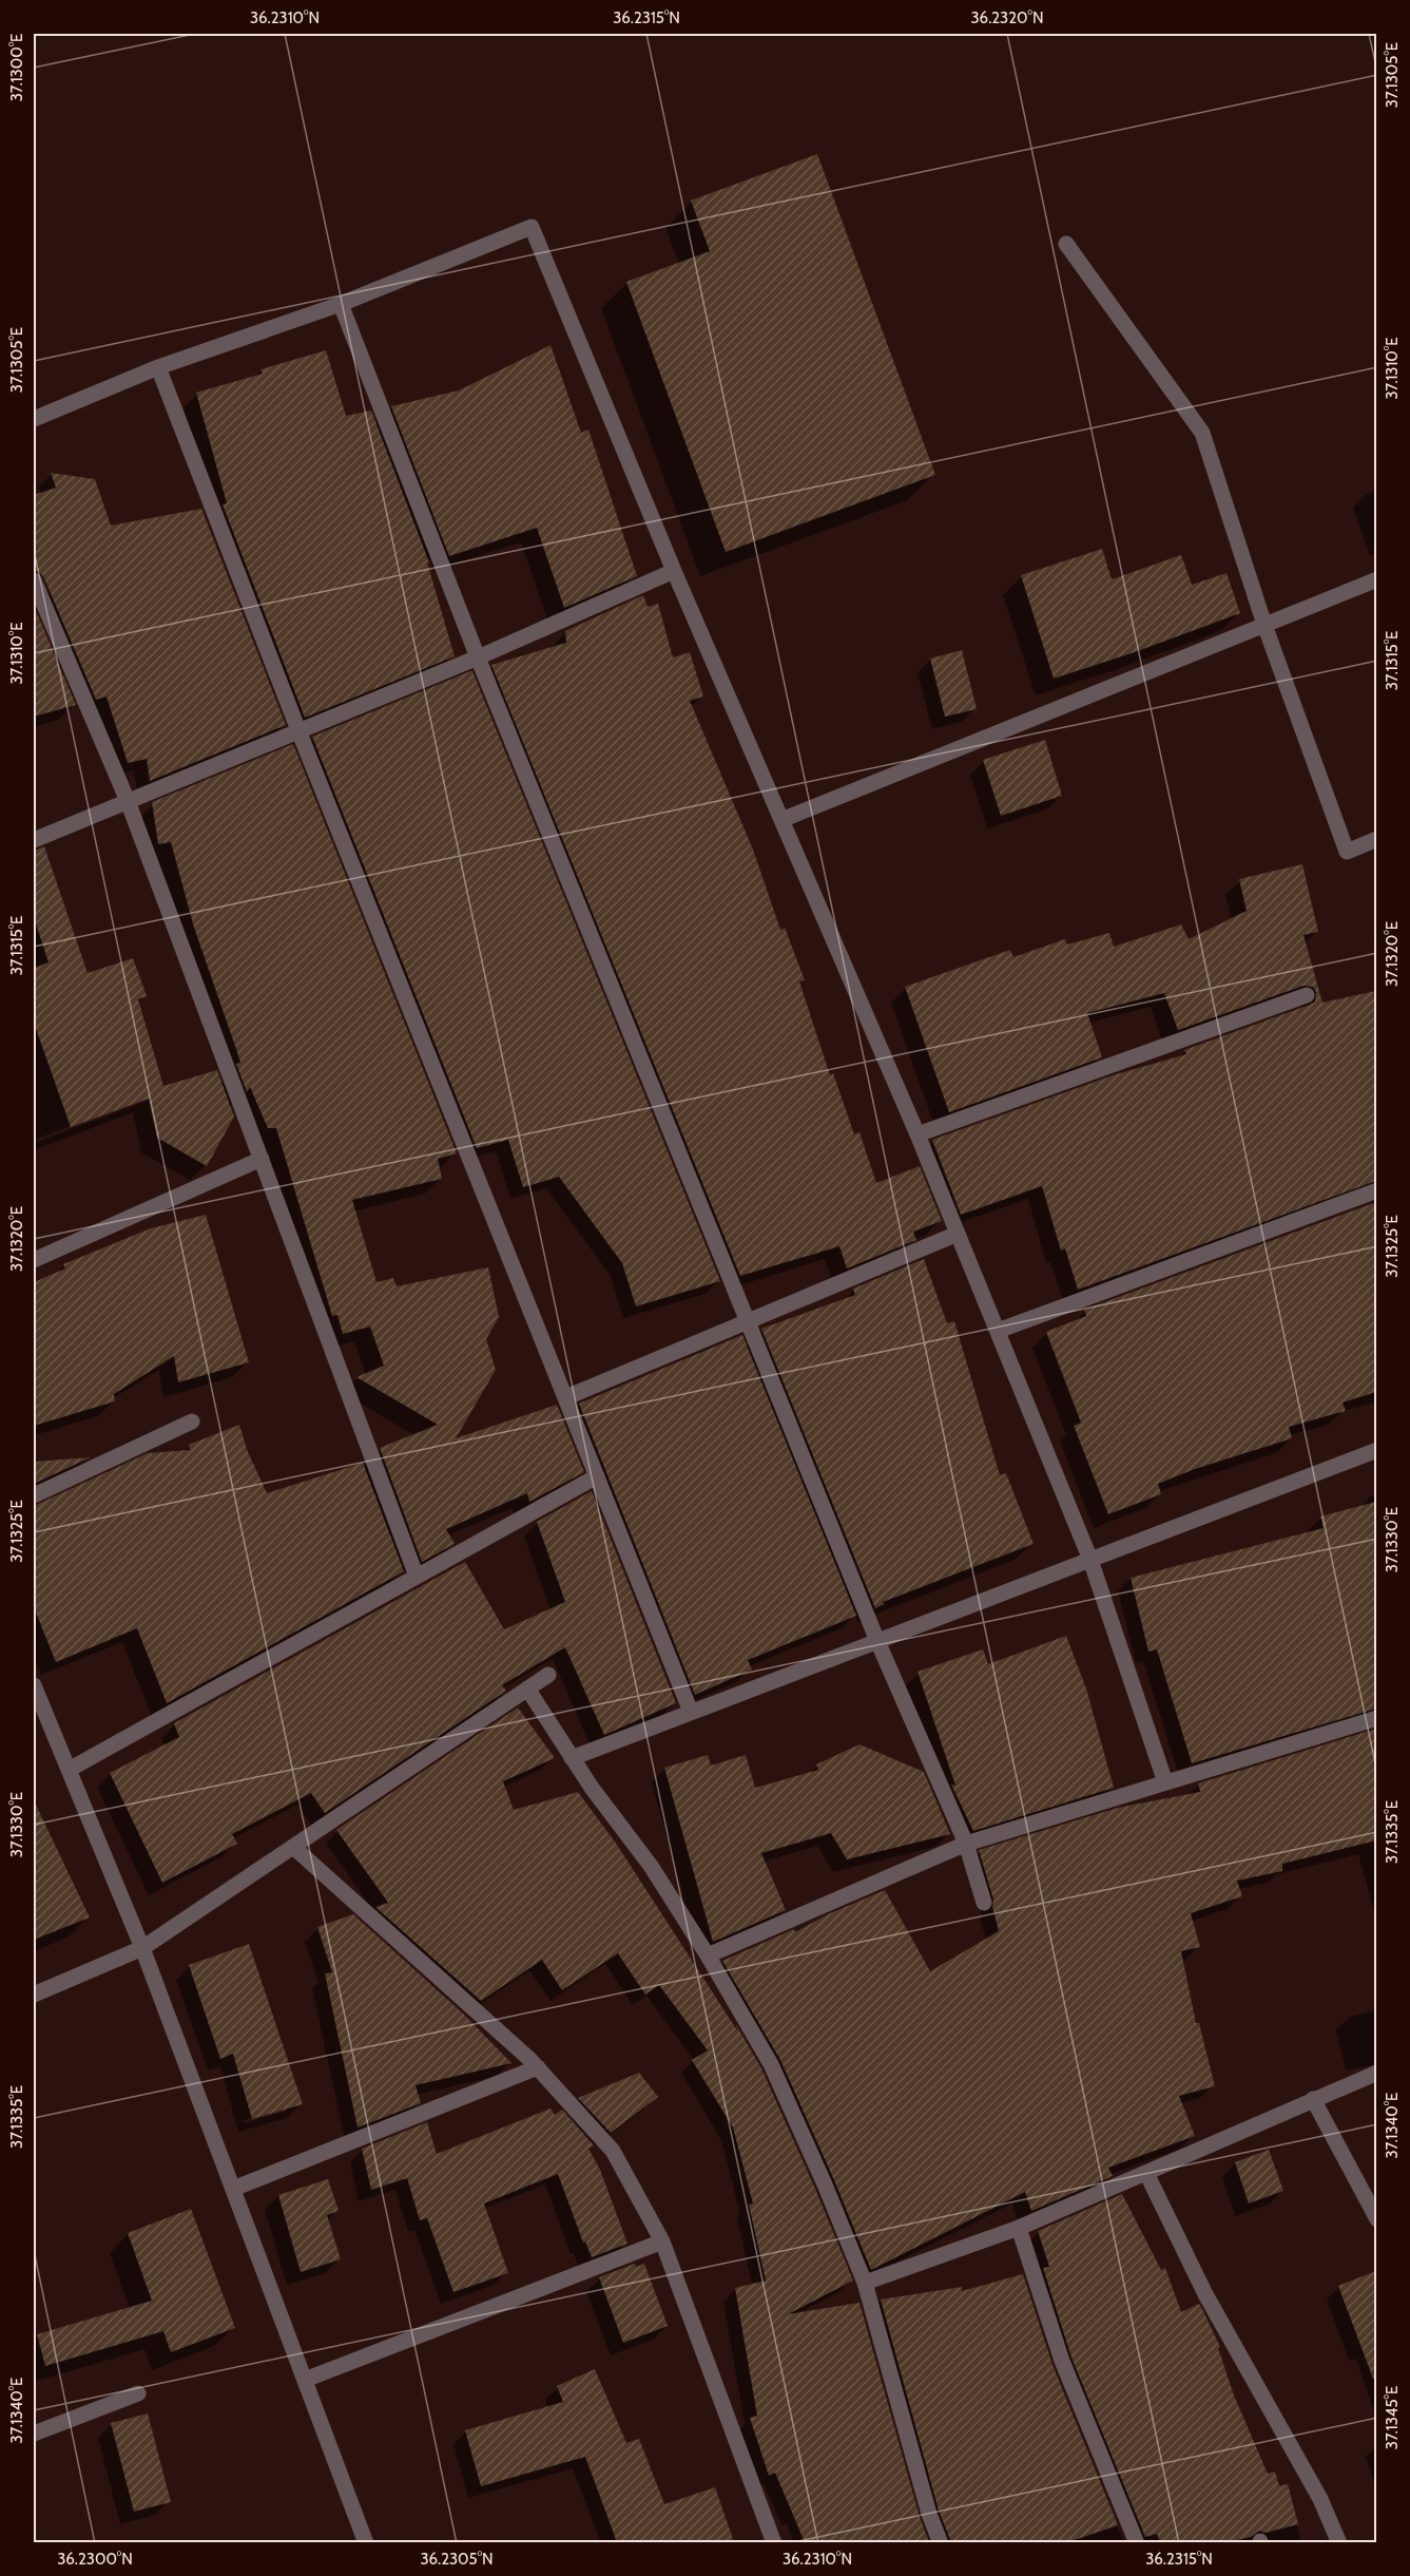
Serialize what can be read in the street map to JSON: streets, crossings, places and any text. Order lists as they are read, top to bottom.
{
  "coordinates": [
    "36.2310°N",
    "36.2315°N",
    "36.2320°N",
    "37.1300°E",
    "37.1305°E",
    "37.1310°E",
    "37.1315°E",
    "37.1320°E",
    "37.1325°E",
    "37.1330°E",
    "37.1335°E",
    "37.1340°E",
    "37.1345°E",
    "36.2300°N",
    "36.2305°N"
  ]
}
